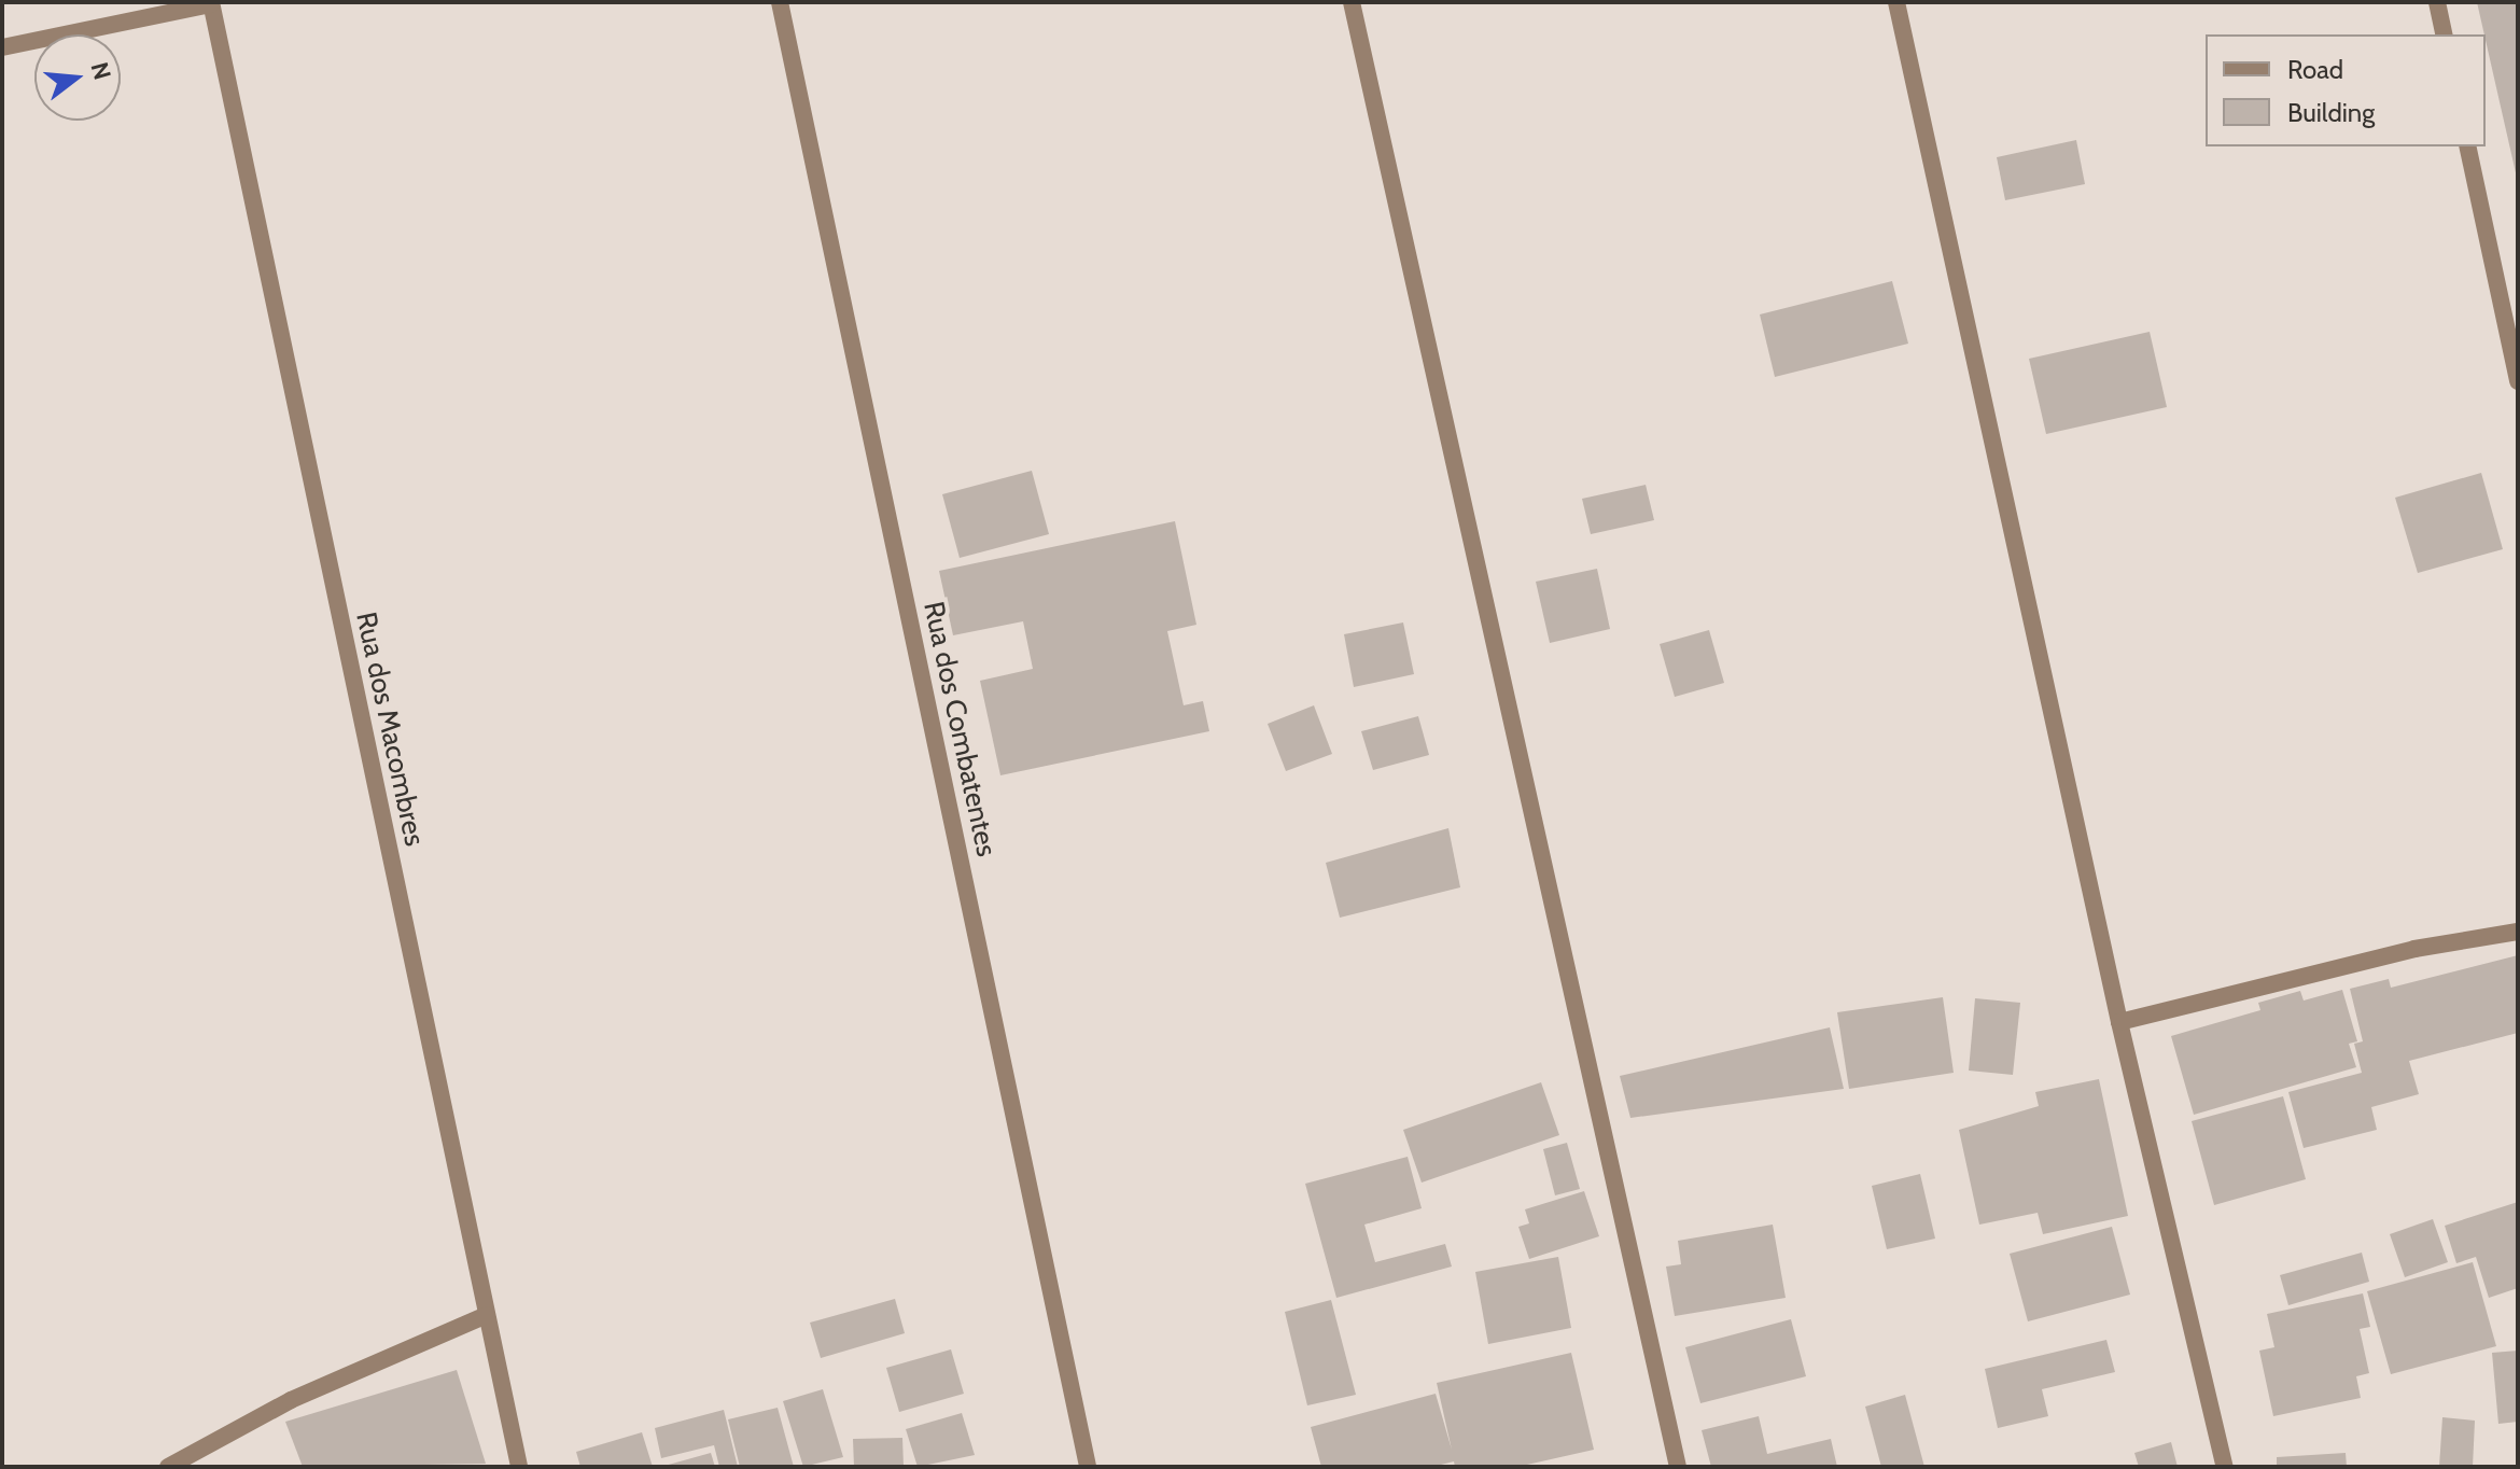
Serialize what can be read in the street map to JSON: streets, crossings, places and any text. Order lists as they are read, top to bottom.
{
  "streets": {
    "street": ["Rua dos Macombres", "Rua dos Combatentes"]
  },
  "legend": ["Road", "Building"],
  "north": "right"
}
